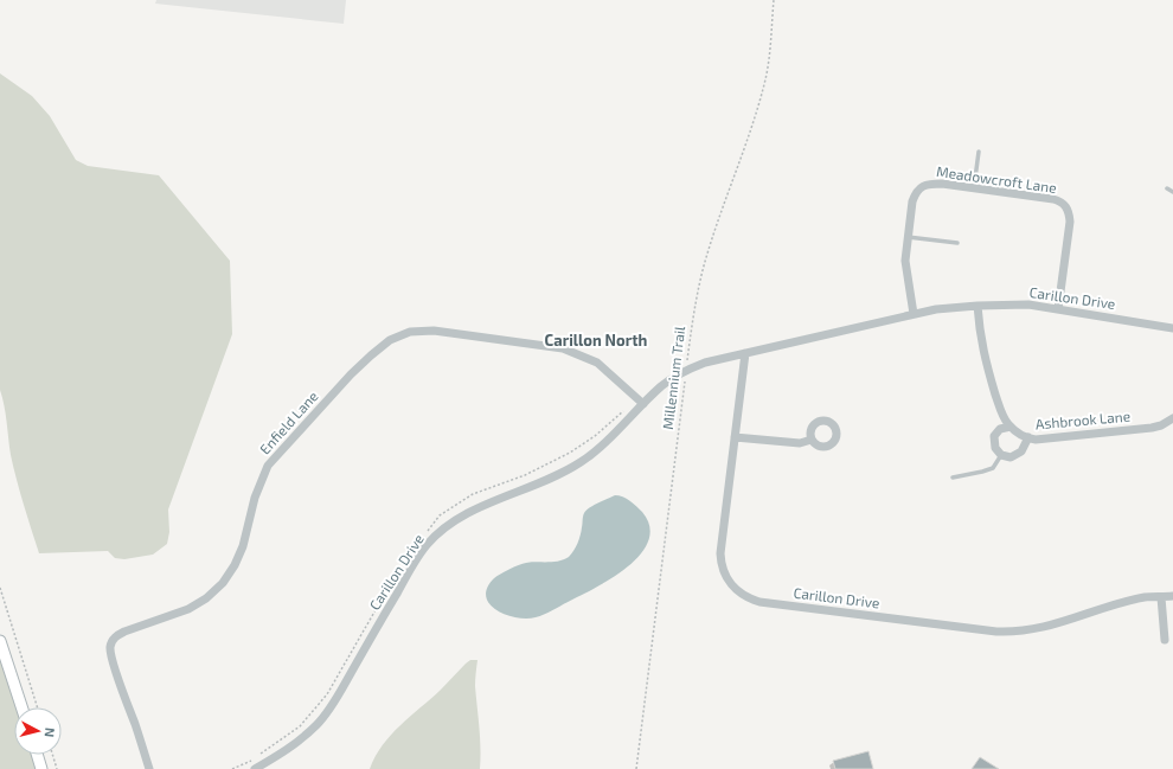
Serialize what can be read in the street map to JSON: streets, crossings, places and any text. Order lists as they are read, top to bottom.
{
  "streets": {
    "street": [
      "Meadowcroft Lane",
      "Carillon Drive",
      "Ashbrook Lane",
      "Enfield Lane"
    ],
    "path": ["Millennium Trail"]
  },
  "crossings": [
    ["Meadowcroft Lane", "Carillon Drive"],
    ["Carillon Drive", "Millennium Trail"],
    ["Carillon Drive", "Ashbrook Lane"],
    ["Carillon Drive", "Enfield Lane"]
  ],
  "districts": ["Carillon North"],
  "north": "right"
}
